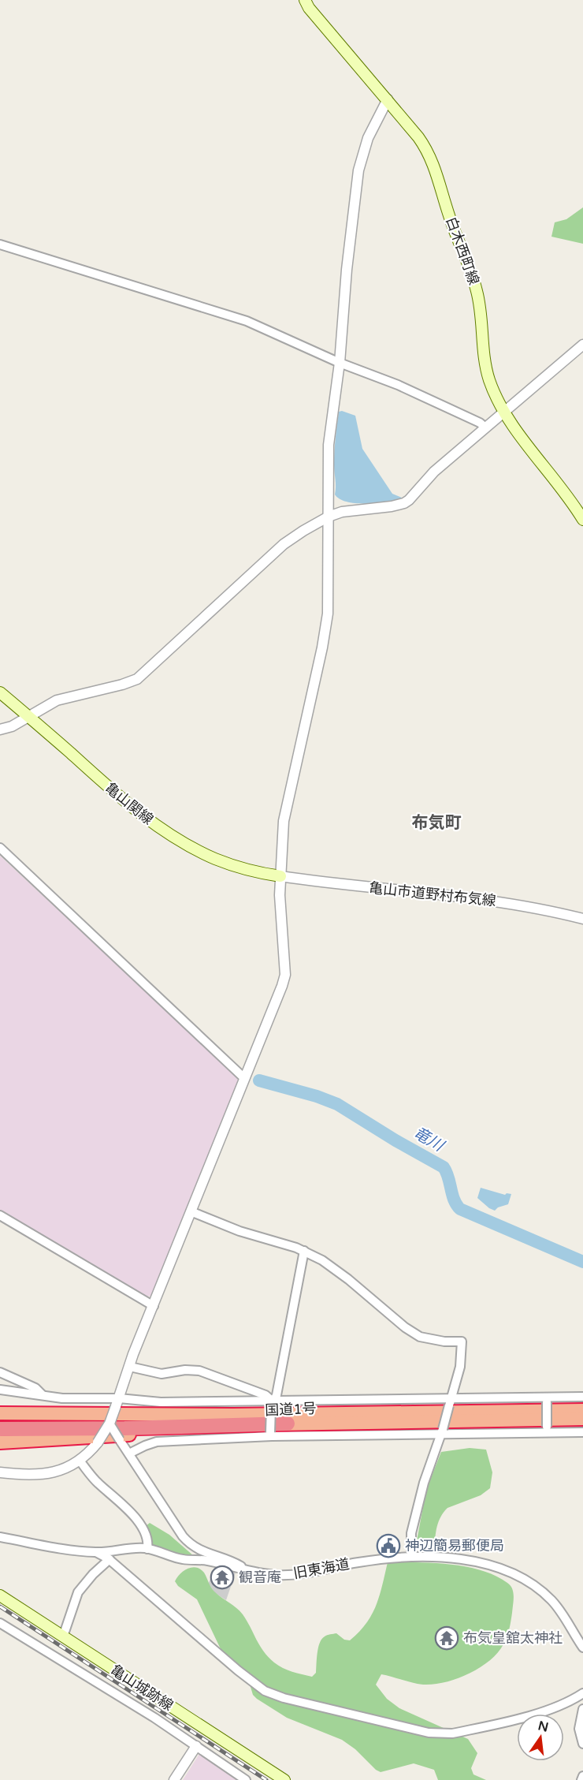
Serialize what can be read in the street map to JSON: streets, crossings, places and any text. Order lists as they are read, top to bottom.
{
  "streets": {
    "highway": ["国道1号"],
    "main road": ["白木西町線", "亀山関線", "亀山城跡線"],
    "street": ["亀山市道野村布気線", "旧東海道"]
  },
  "crossings": [
    ["亀山関線", "亀山市道野村布気線"]
  ],
  "districts": ["布気町"],
  "water": ["竜川"],
  "places": {
    "public building": ["神辺簡易郵便局"],
    "temple": ["観音庵", "布気皇舘太神社"]
  },
  "north": "top"
}
